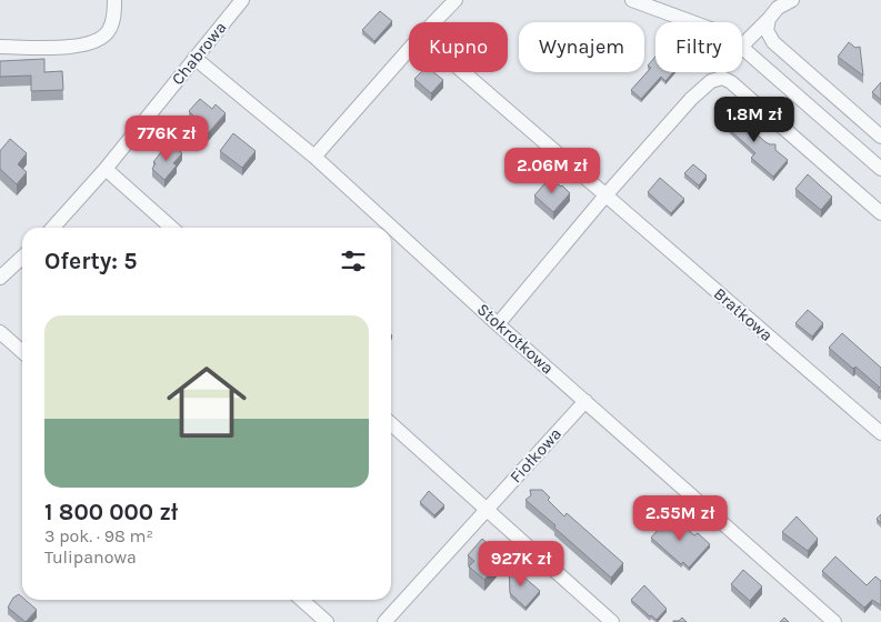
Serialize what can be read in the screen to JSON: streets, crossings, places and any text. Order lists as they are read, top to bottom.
{
  "streets": {
    "street": [
      "Chabrowa",
      "Bratkowa",
      "Stokrotkowa",
      "Fiołkowa"
    ]
  },
  "crossings": [
    ["Chabrowa", "Stokrotkowa"],
    ["Stokrotkowa", "Fiołkowa"]
  ],
  "page": {
    "chip": ["Kupno", "Wynajem", "Filtry"],
    "price": [
      "1.8M zł",
      "776K zł",
      "2.06M zł",
      "2.55M zł",
      "927K zł"
    ],
    "heading": "Oferty: 5",
    "list": [
      {
        "name": "1 800 000 zł",
        "note": "3 pok. · 98 m² · Tulipanowa"
      }
    ]
  }
}
